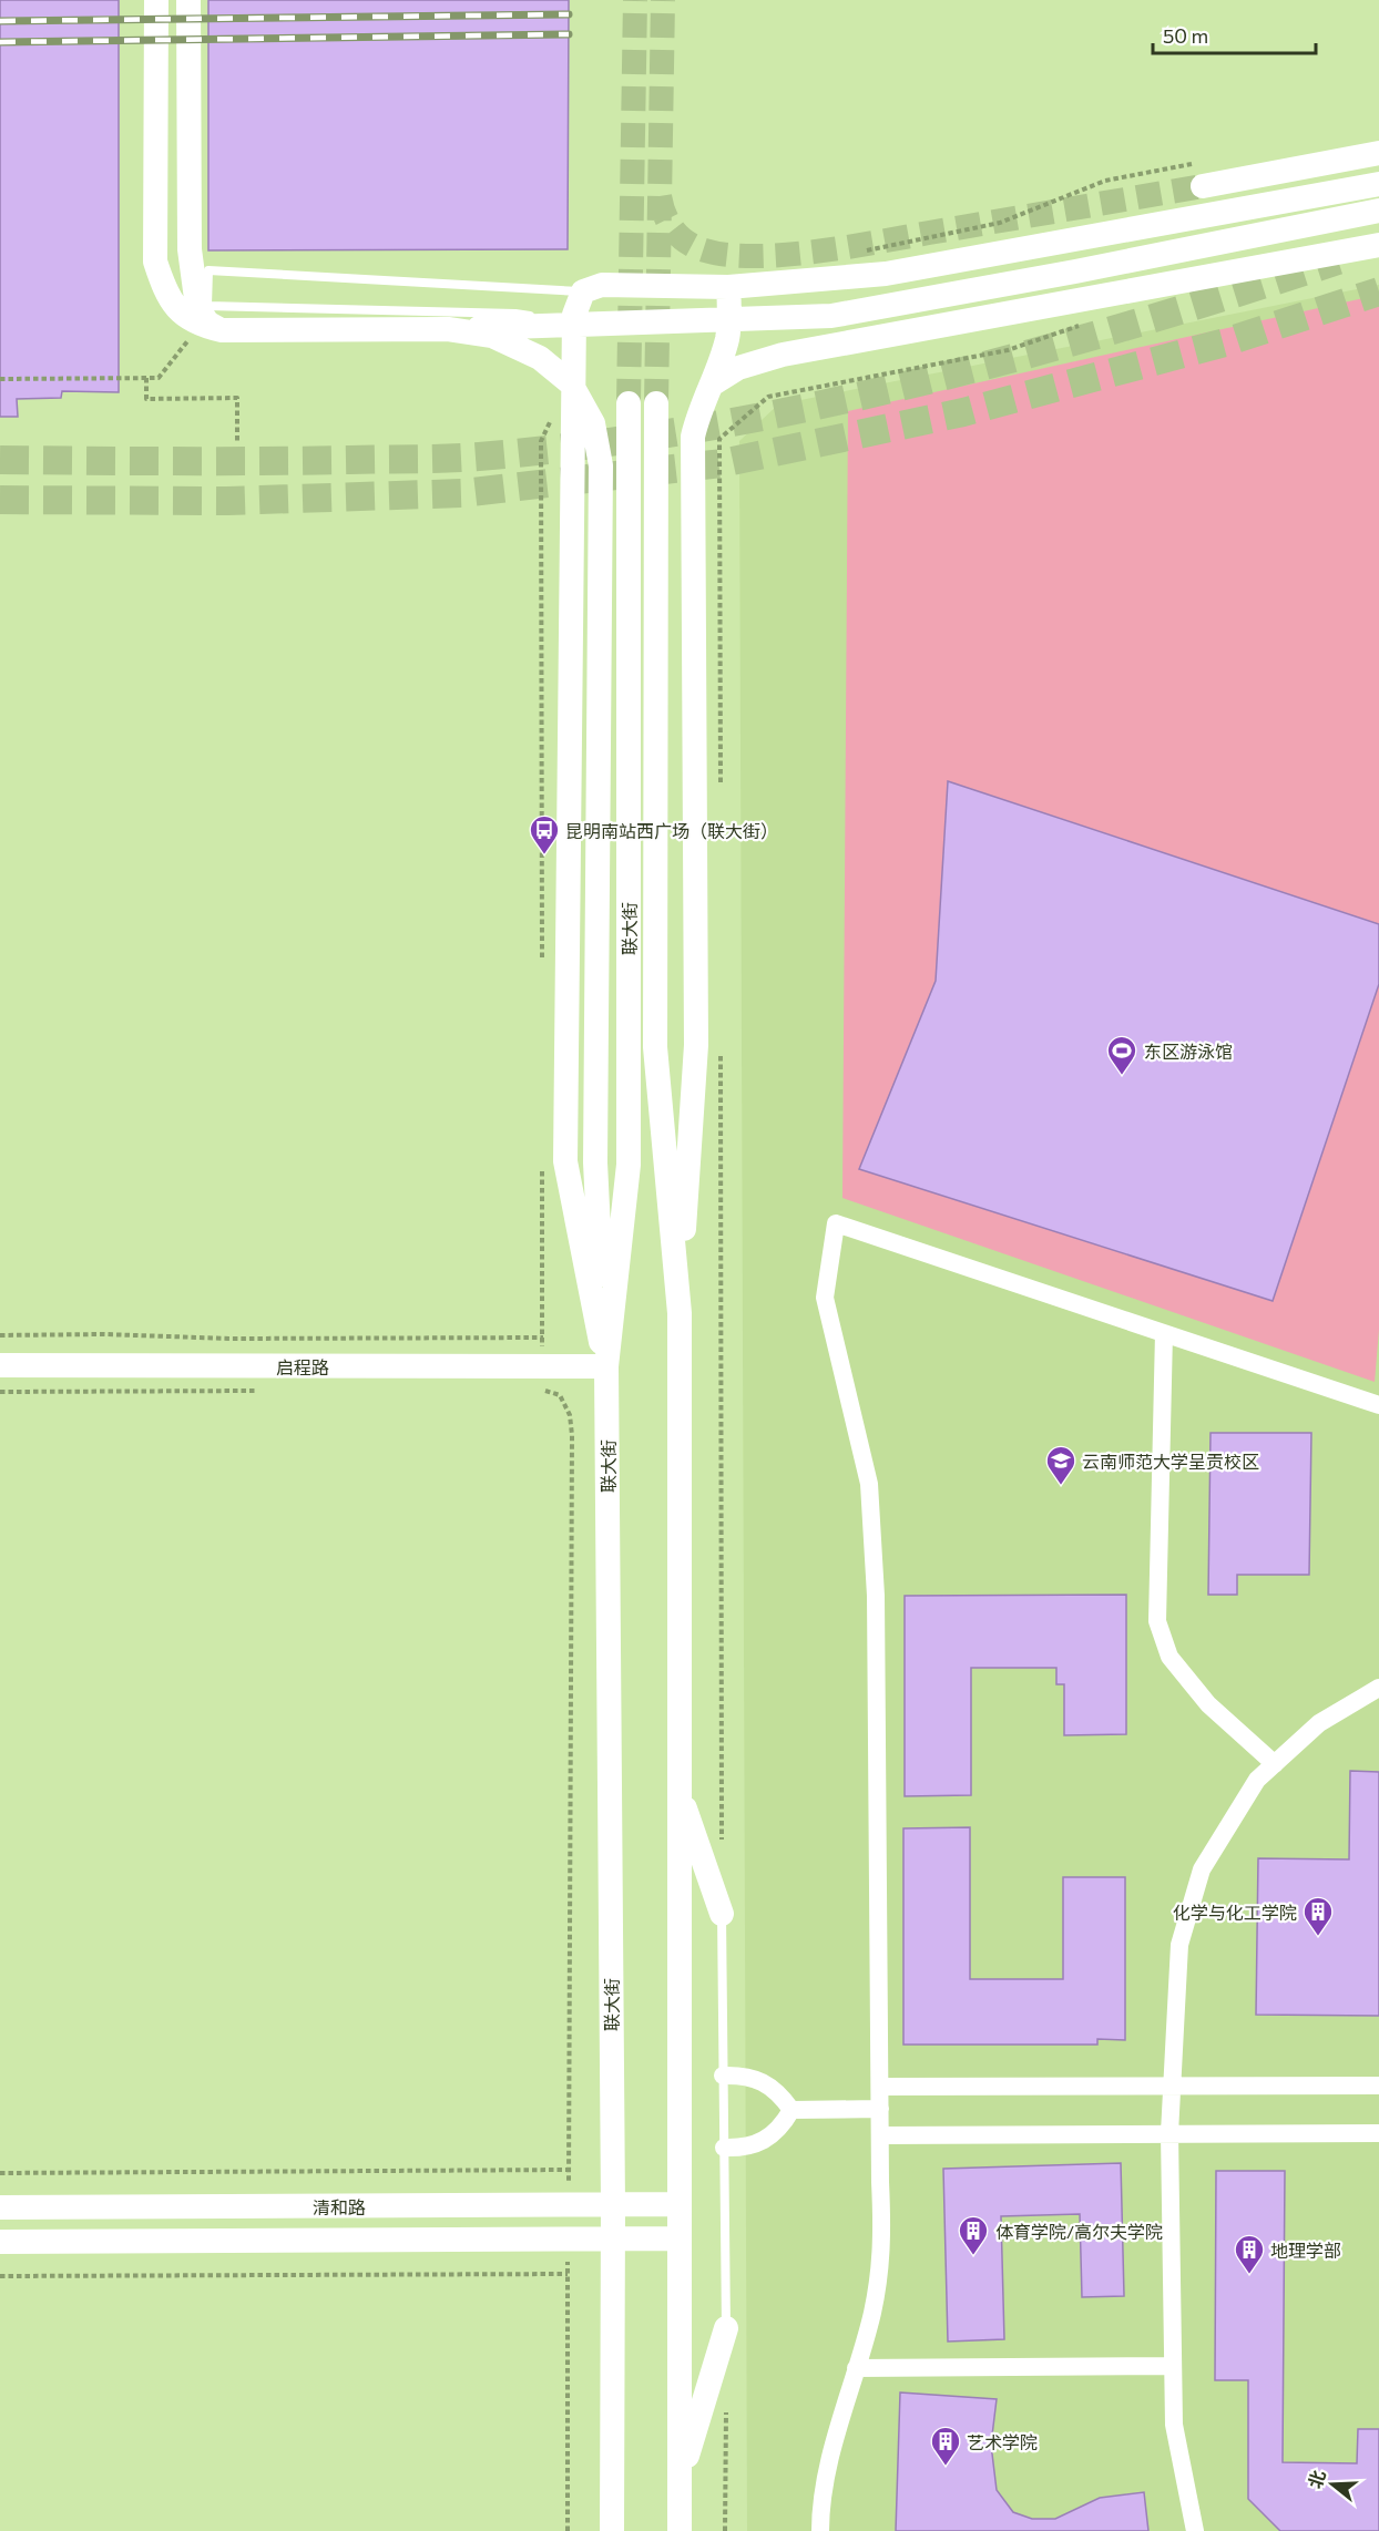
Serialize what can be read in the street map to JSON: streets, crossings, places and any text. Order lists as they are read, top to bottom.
{
  "streets": {
    "main road": ["联大街", "启程路", "清和路"]
  },
  "crossings": [
    ["联大街", "启程路"],
    ["联大街", "清和路"]
  ],
  "places": {
    "bus stop": ["昆明南站西广场（联大街）"],
    "sports": ["东区游泳馆"],
    "school or university": ["云南师范大学呈贡校区"],
    "building": [
      "化学与化工学院",
      "体育学院/高尔夫学院",
      "地理学部",
      "艺术学院"
    ]
  },
  "scale_bar": "50 m",
  "north": "left"
}
